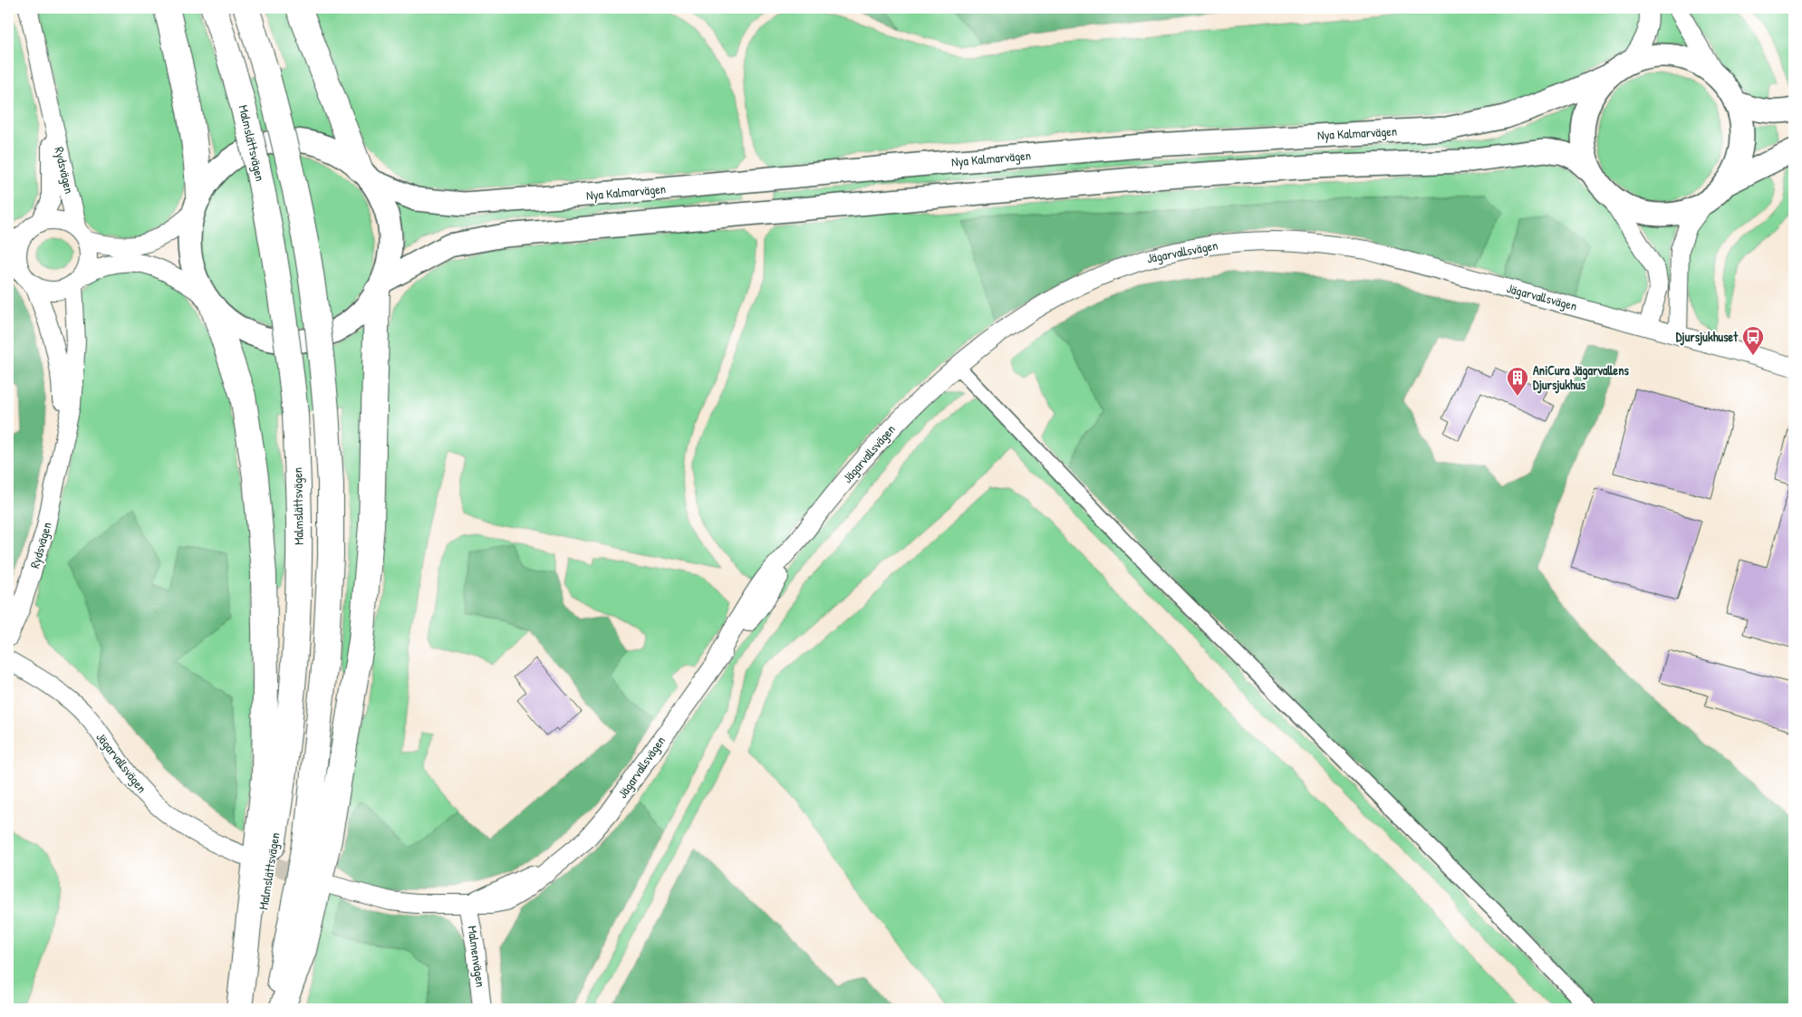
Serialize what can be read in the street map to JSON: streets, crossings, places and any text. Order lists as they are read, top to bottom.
{
  "streets": {
    "highway": ["Malmslättsvägen"],
    "main road": ["Nya Kalmarvägen"],
    "street": ["Rydsvägen", "Jägarvallsvägen", "Malmenvägen"]
  },
  "crossings": [
    ["Jägarvallsvägen", "Malmenvägen"]
  ],
  "places": {
    "bus stop": ["Djursjukhuset"],
    "building": ["AniCura Jägarvallens Djursjukhus"]
  }
}
